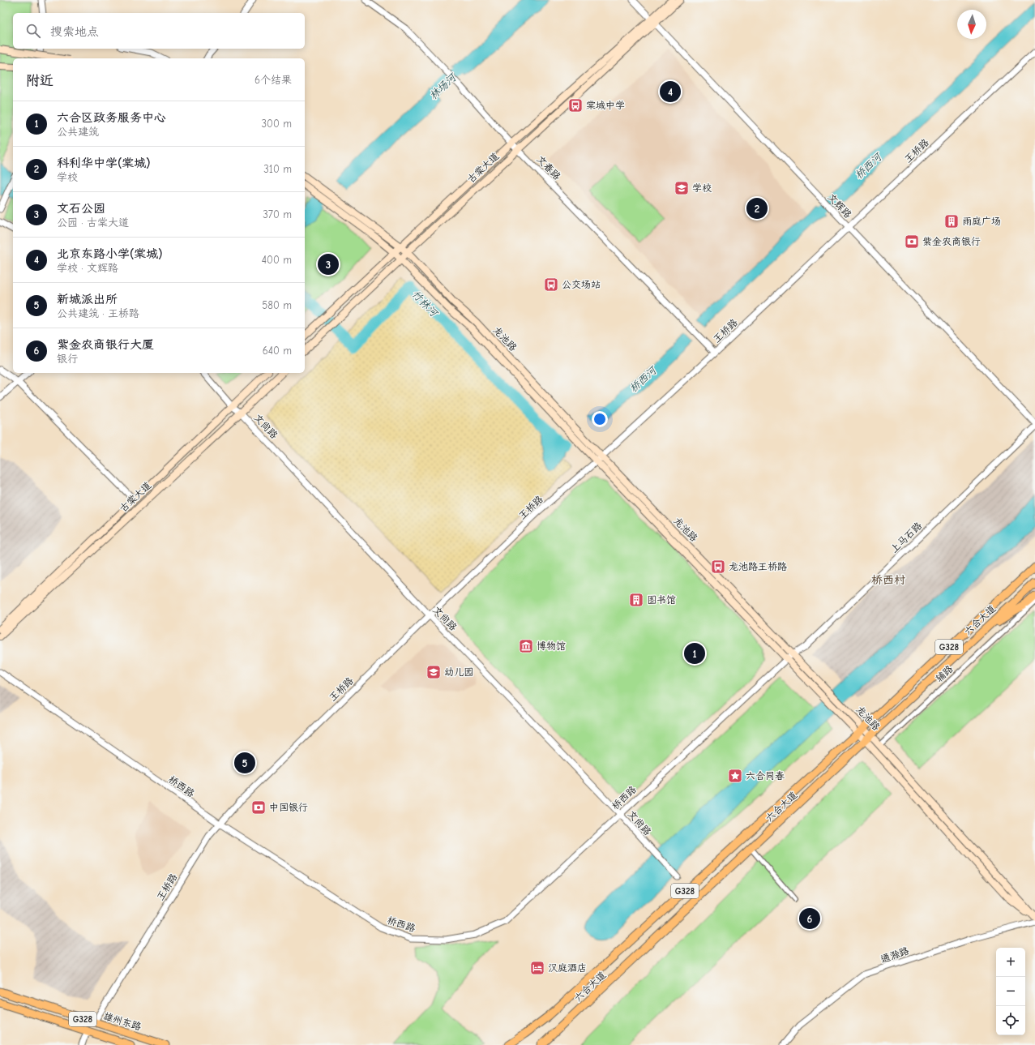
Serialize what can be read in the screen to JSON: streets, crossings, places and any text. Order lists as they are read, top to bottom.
{
  "streets": {
    "highway": ["六合大道", "G328", "雄州东路"],
    "main road": ["古棠大道", "龙池路"],
    "street": [
      "王桥路",
      "文春路",
      "文辉路",
      "文尚路",
      "上马石路",
      "辅路",
      "桥西路",
      "通滁路"
    ]
  },
  "crossings": [
    ["王桥路", "文春路"],
    ["王桥路", "文辉路"],
    ["王桥路", "龙池路"],
    ["王桥路", "文尚路"],
    ["王桥路", "桥西路"],
    ["王桥路", "雄州东路"],
    ["古棠大道", "文春路"],
    ["古棠大道", "文辉路"],
    ["古棠大道", "龙池路"],
    ["古棠大道", "文尚路"],
    ["龙池路", "上马石路"],
    ["龙池路", "六合大道"],
    ["龙池路", "辅路"],
    ["龙池路", "桥西路"],
    ["文尚路", "桥西路"],
    ["上马石路", "桥西路"]
  ],
  "districts": ["桥西村"],
  "water": ["林场河", "桥西河", "竹林河"],
  "places": {
    "bus stop": ["棠城中学", "公交场站", "龙池路王桥路"],
    "school or university": ["学校", "幼儿园"],
    "building": ["雨庭广场", "图书馆"],
    "bank": ["紫金农商银行", "中国银行"],
    "museum": ["博物馆"],
    "place": ["六合同春"],
    "hotel": ["汉庭酒店"]
  },
  "north": "bottom",
  "page": {
    "search": "搜索地点",
    "heading": ["附近", "6个结果"],
    "pins": [
      "4",
      "2",
      "3",
      "1",
      "5",
      "6"
    ],
    "list": [
      {
        "mark": "1",
        "name": "六合区政务服务中心",
        "note": "公共建筑",
        "value": "300 m"
      },
      {
        "mark": "2",
        "name": "科利华中学(棠城)",
        "note": "学校",
        "value": "310 m"
      },
      {
        "mark": "3",
        "name": "文石公园",
        "note": "公园 · 古棠大道",
        "value": "370 m"
      },
      {
        "mark": "4",
        "name": "北京东路小学(棠城)",
        "note": "学校 · 文辉路",
        "value": "400 m"
      },
      {
        "mark": "5",
        "name": "新城派出所",
        "note": "公共建筑 · 王桥路",
        "value": "580 m"
      },
      {
        "mark": "6",
        "name": "紫金农商银行大厦",
        "note": "银行",
        "value": "640 m"
      }
    ],
    "map_buttons": ["+", "−"]
  }
}
